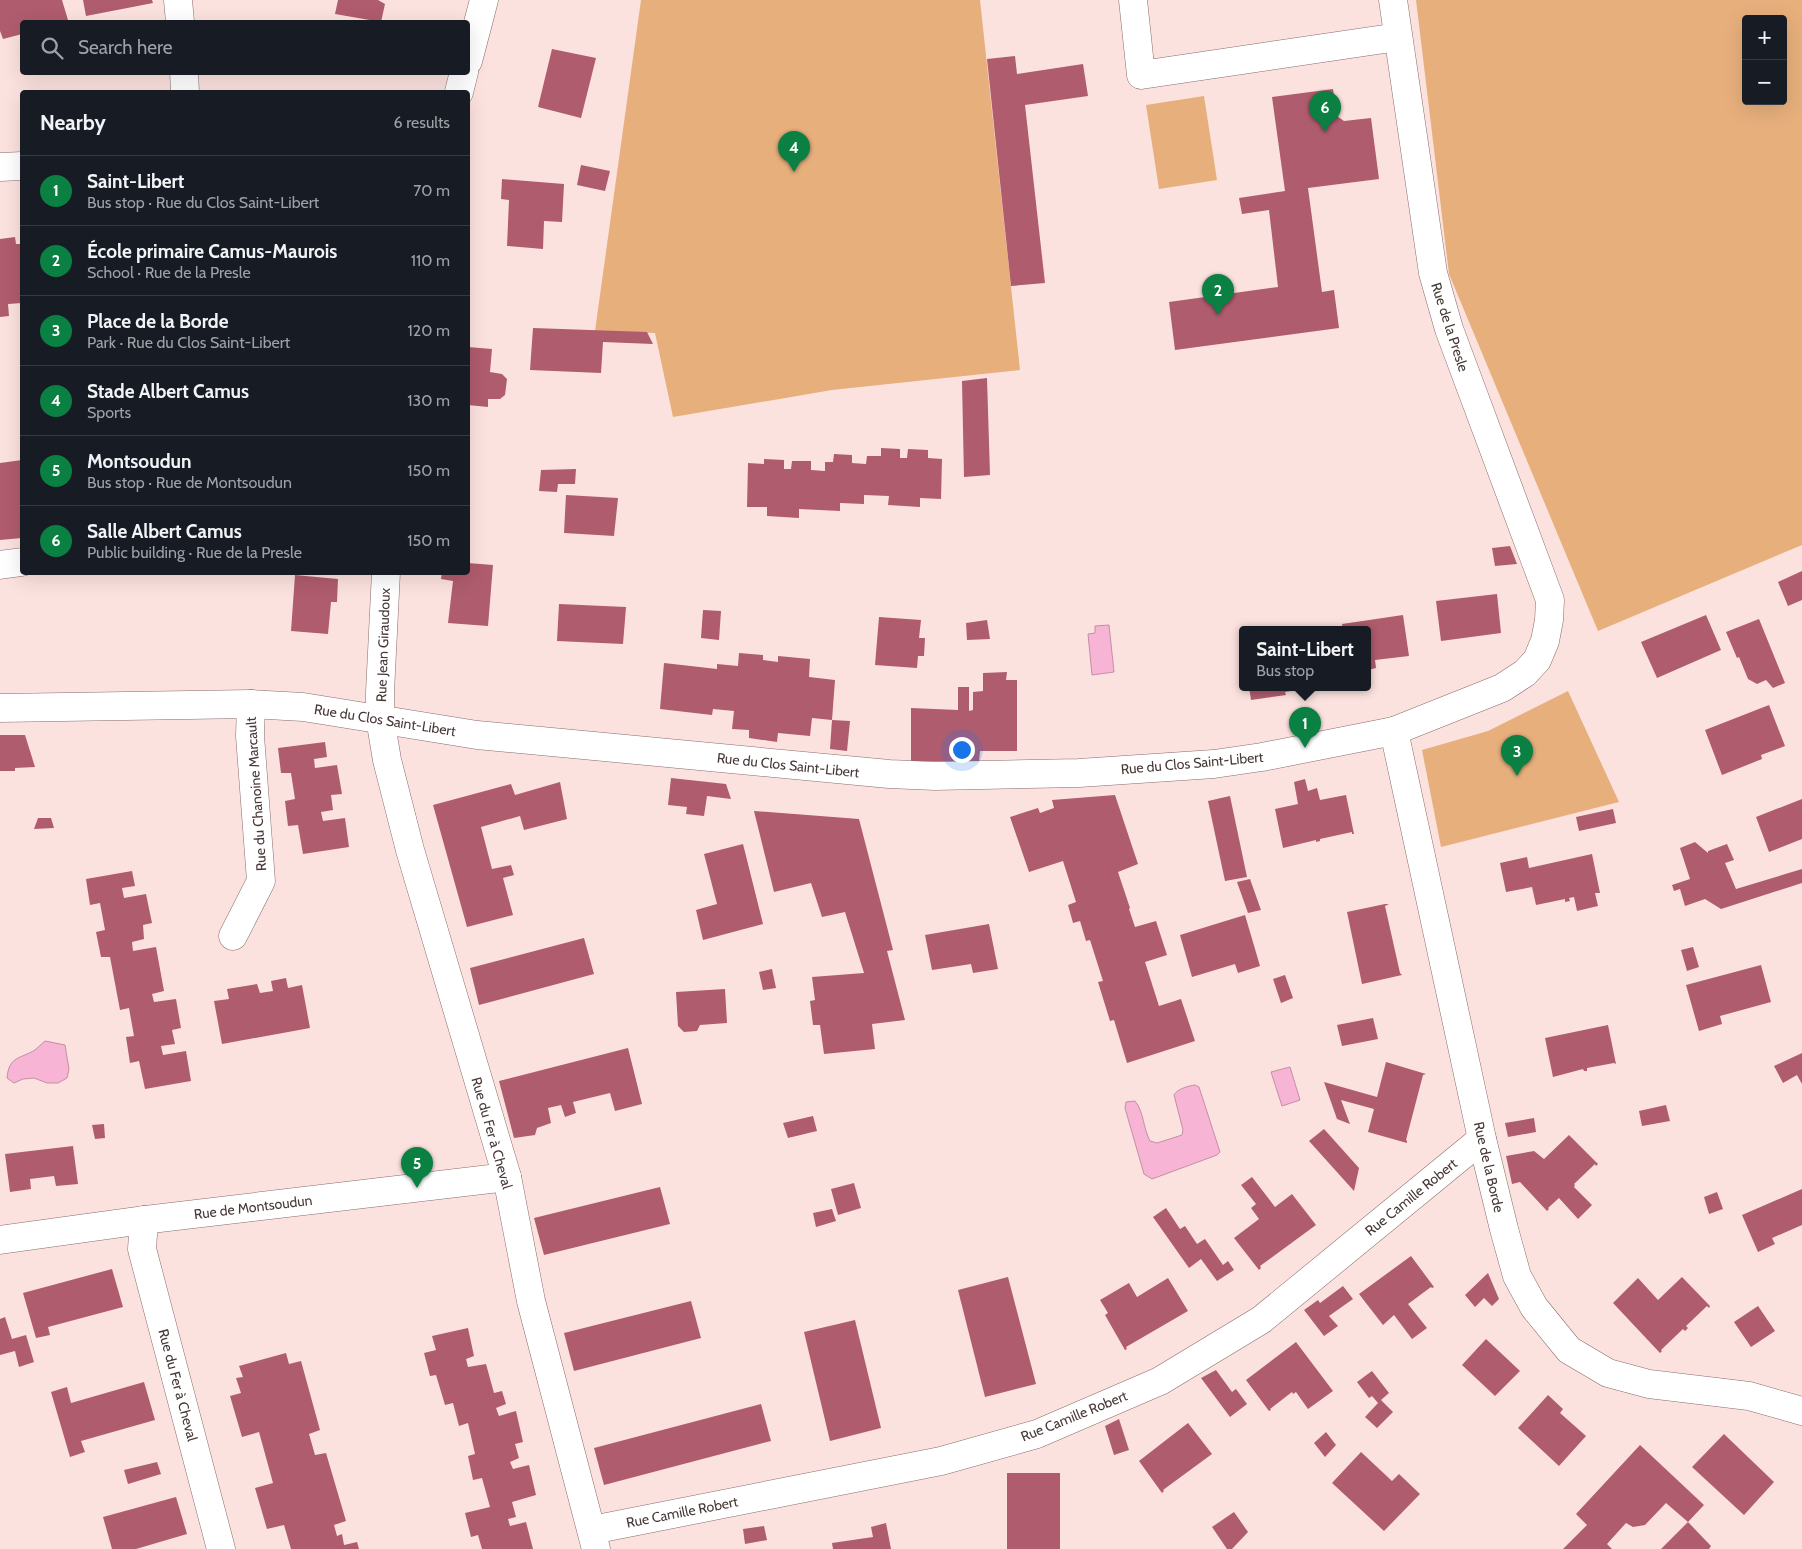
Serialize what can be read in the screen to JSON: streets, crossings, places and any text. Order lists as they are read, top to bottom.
{
  "streets": {
    "street": [
      "Rue de la Presle",
      "Rue Jean Giraudoux",
      "Rue du Clos Saint-Libert",
      "Rue du Chanoine Marcault",
      "Rue du Fer à Cheval",
      "Rue de la Borde",
      "Rue Camille Robert",
      "Rue de Montsoudun"
    ]
  },
  "crossings": [
    ["Rue de la Presle", "Rue du Clos Saint-Libert"],
    ["Rue Jean Giraudoux", "Rue du Clos Saint-Libert"],
    ["Rue Jean Giraudoux", "Rue du Fer à Cheval"],
    ["Rue du Clos Saint-Libert", "Rue du Chanoine Marcault"],
    ["Rue du Clos Saint-Libert", "Rue du Fer à Cheval"],
    ["Rue du Clos Saint-Libert", "Rue de la Borde"],
    ["Rue du Fer à Cheval", "Rue Camille Robert"],
    ["Rue du Fer à Cheval", "Rue de Montsoudun"],
    ["Rue de la Borde", "Rue Camille Robert"]
  ],
  "page": {
    "map_buttons": ["+", "−"],
    "search": "Search here",
    "heading": ["Nearby", "6 results"],
    "pins": [
      "6",
      "4",
      "2",
      "1",
      "3",
      "5"
    ],
    "list": [
      {
        "mark": "1",
        "name": "Saint-Libert",
        "note": "Bus stop · Rue du Clos Saint-Libert",
        "value": "70 m"
      },
      {
        "mark": "2",
        "name": "École primaire Camus-Maurois",
        "note": "School · Rue de la Presle",
        "value": "110 m"
      },
      {
        "mark": "3",
        "name": "Place de la Borde",
        "note": "Park · Rue du Clos Saint-Libert",
        "value": "120 m"
      },
      {
        "mark": "4",
        "name": "Stade Albert Camus",
        "note": "Sports",
        "value": "130 m"
      },
      {
        "mark": "5",
        "name": "Montsoudun",
        "note": "Bus stop · Rue de Montsoudun",
        "value": "150 m"
      },
      {
        "mark": "6",
        "name": "Salle Albert Camus",
        "note": "Public building · Rue de la Presle",
        "value": "150 m"
      }
    ],
    "popup": ["Saint-Libert", "Bus stop"]
  }
}
